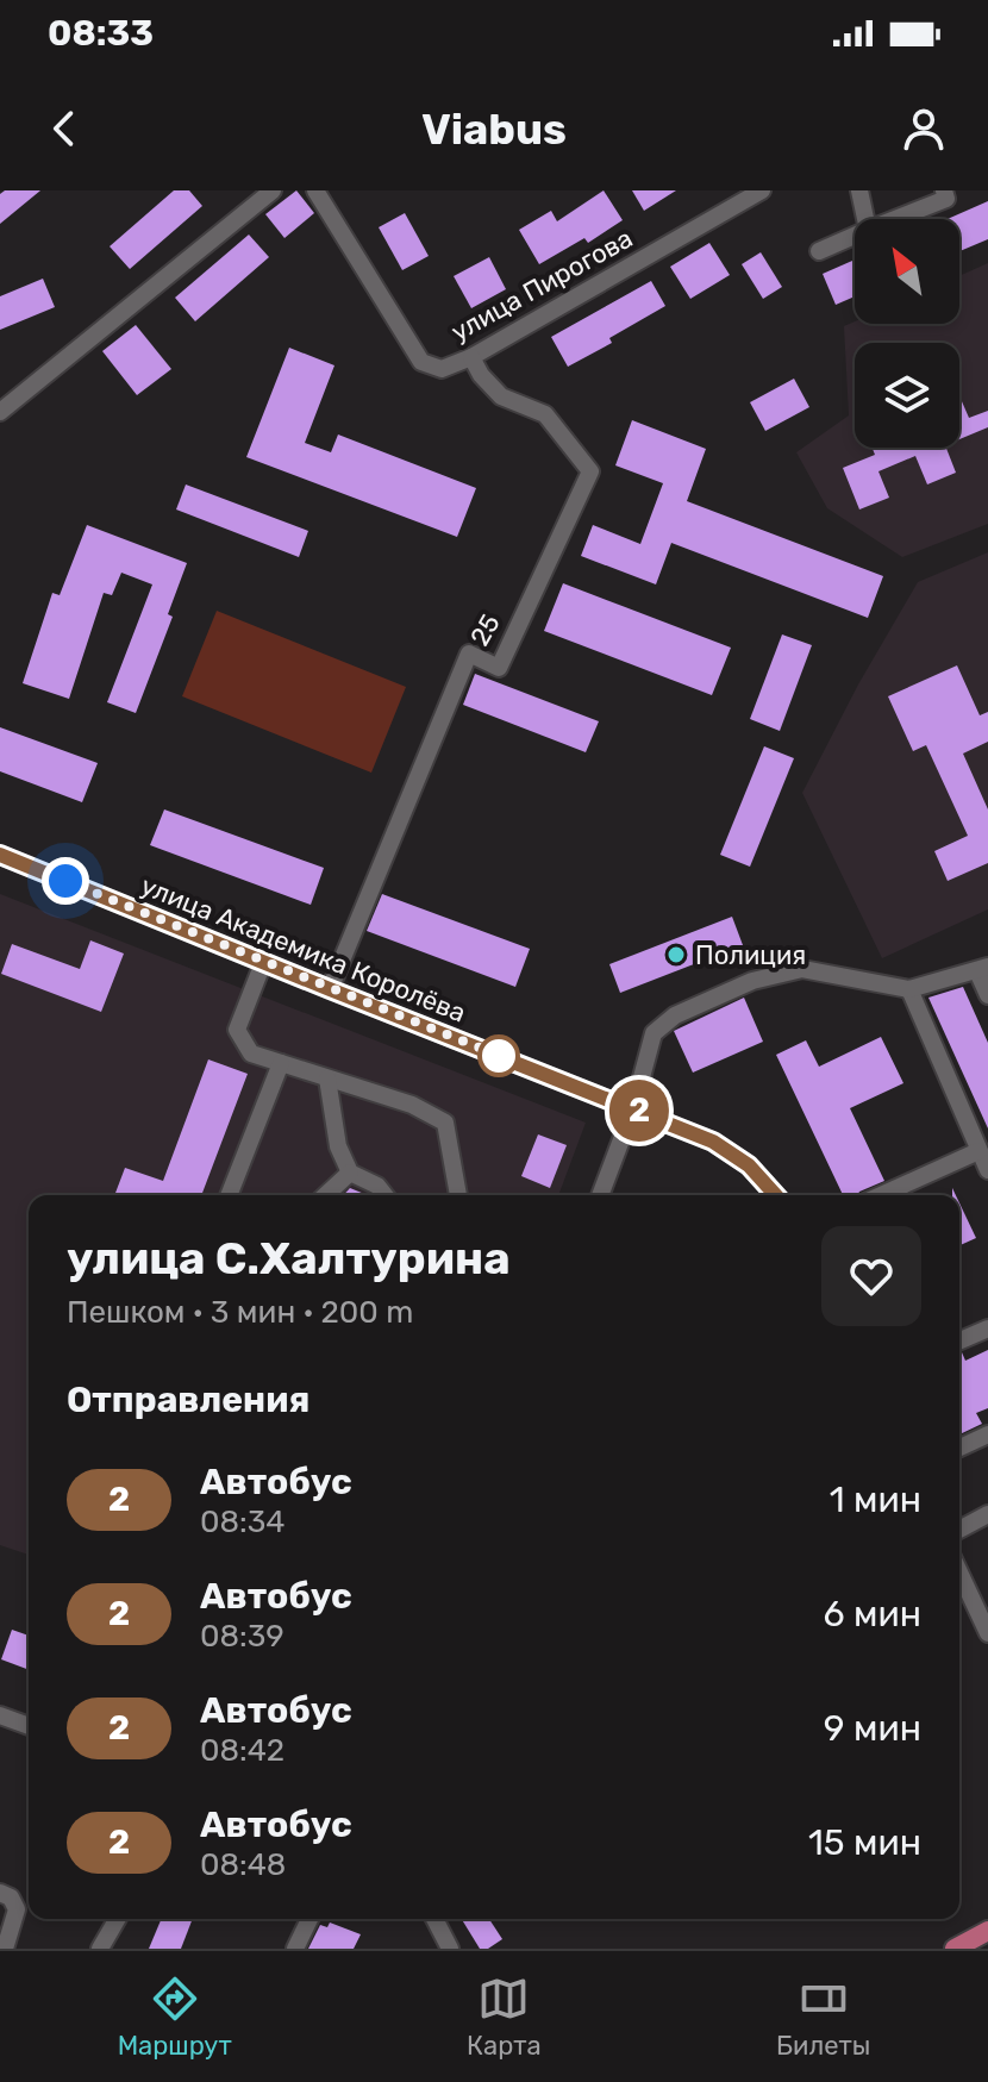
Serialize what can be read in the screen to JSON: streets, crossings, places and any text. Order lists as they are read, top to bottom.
{
  "streets": {
    "street": ["улица Пирогова", "25", "улица Академика Королёва"]
  },
  "crossings": [
    ["улица Пирогова", "25"],
    ["25", "улица Академика Королёва"]
  ],
  "places": ["Полиция"],
  "lines": ["bus line 2"],
  "north": "top left",
  "page": {
    "status": "08:33",
    "header": "Viabus",
    "on_map": "2",
    "heading": [
      ["улица С.Халтурина", "Пешком · 3 мин · 200 m"],
      "Отправления"
    ],
    "list": [
      {
        "mark": "2",
        "name": "Автобус",
        "note": "08:34",
        "value": "1 мин"
      },
      {
        "mark": "2",
        "name": "Автобус",
        "note": "08:39",
        "value": "6 мин"
      },
      {
        "mark": "2",
        "name": "Автобус",
        "note": "08:42",
        "value": "9 мин"
      },
      {
        "mark": "2",
        "name": "Автобус",
        "note": "08:48",
        "value": "15 мин"
      }
    ],
    "tabs": ["Маршрут", "Карта", "Билеты"]
  }
}
